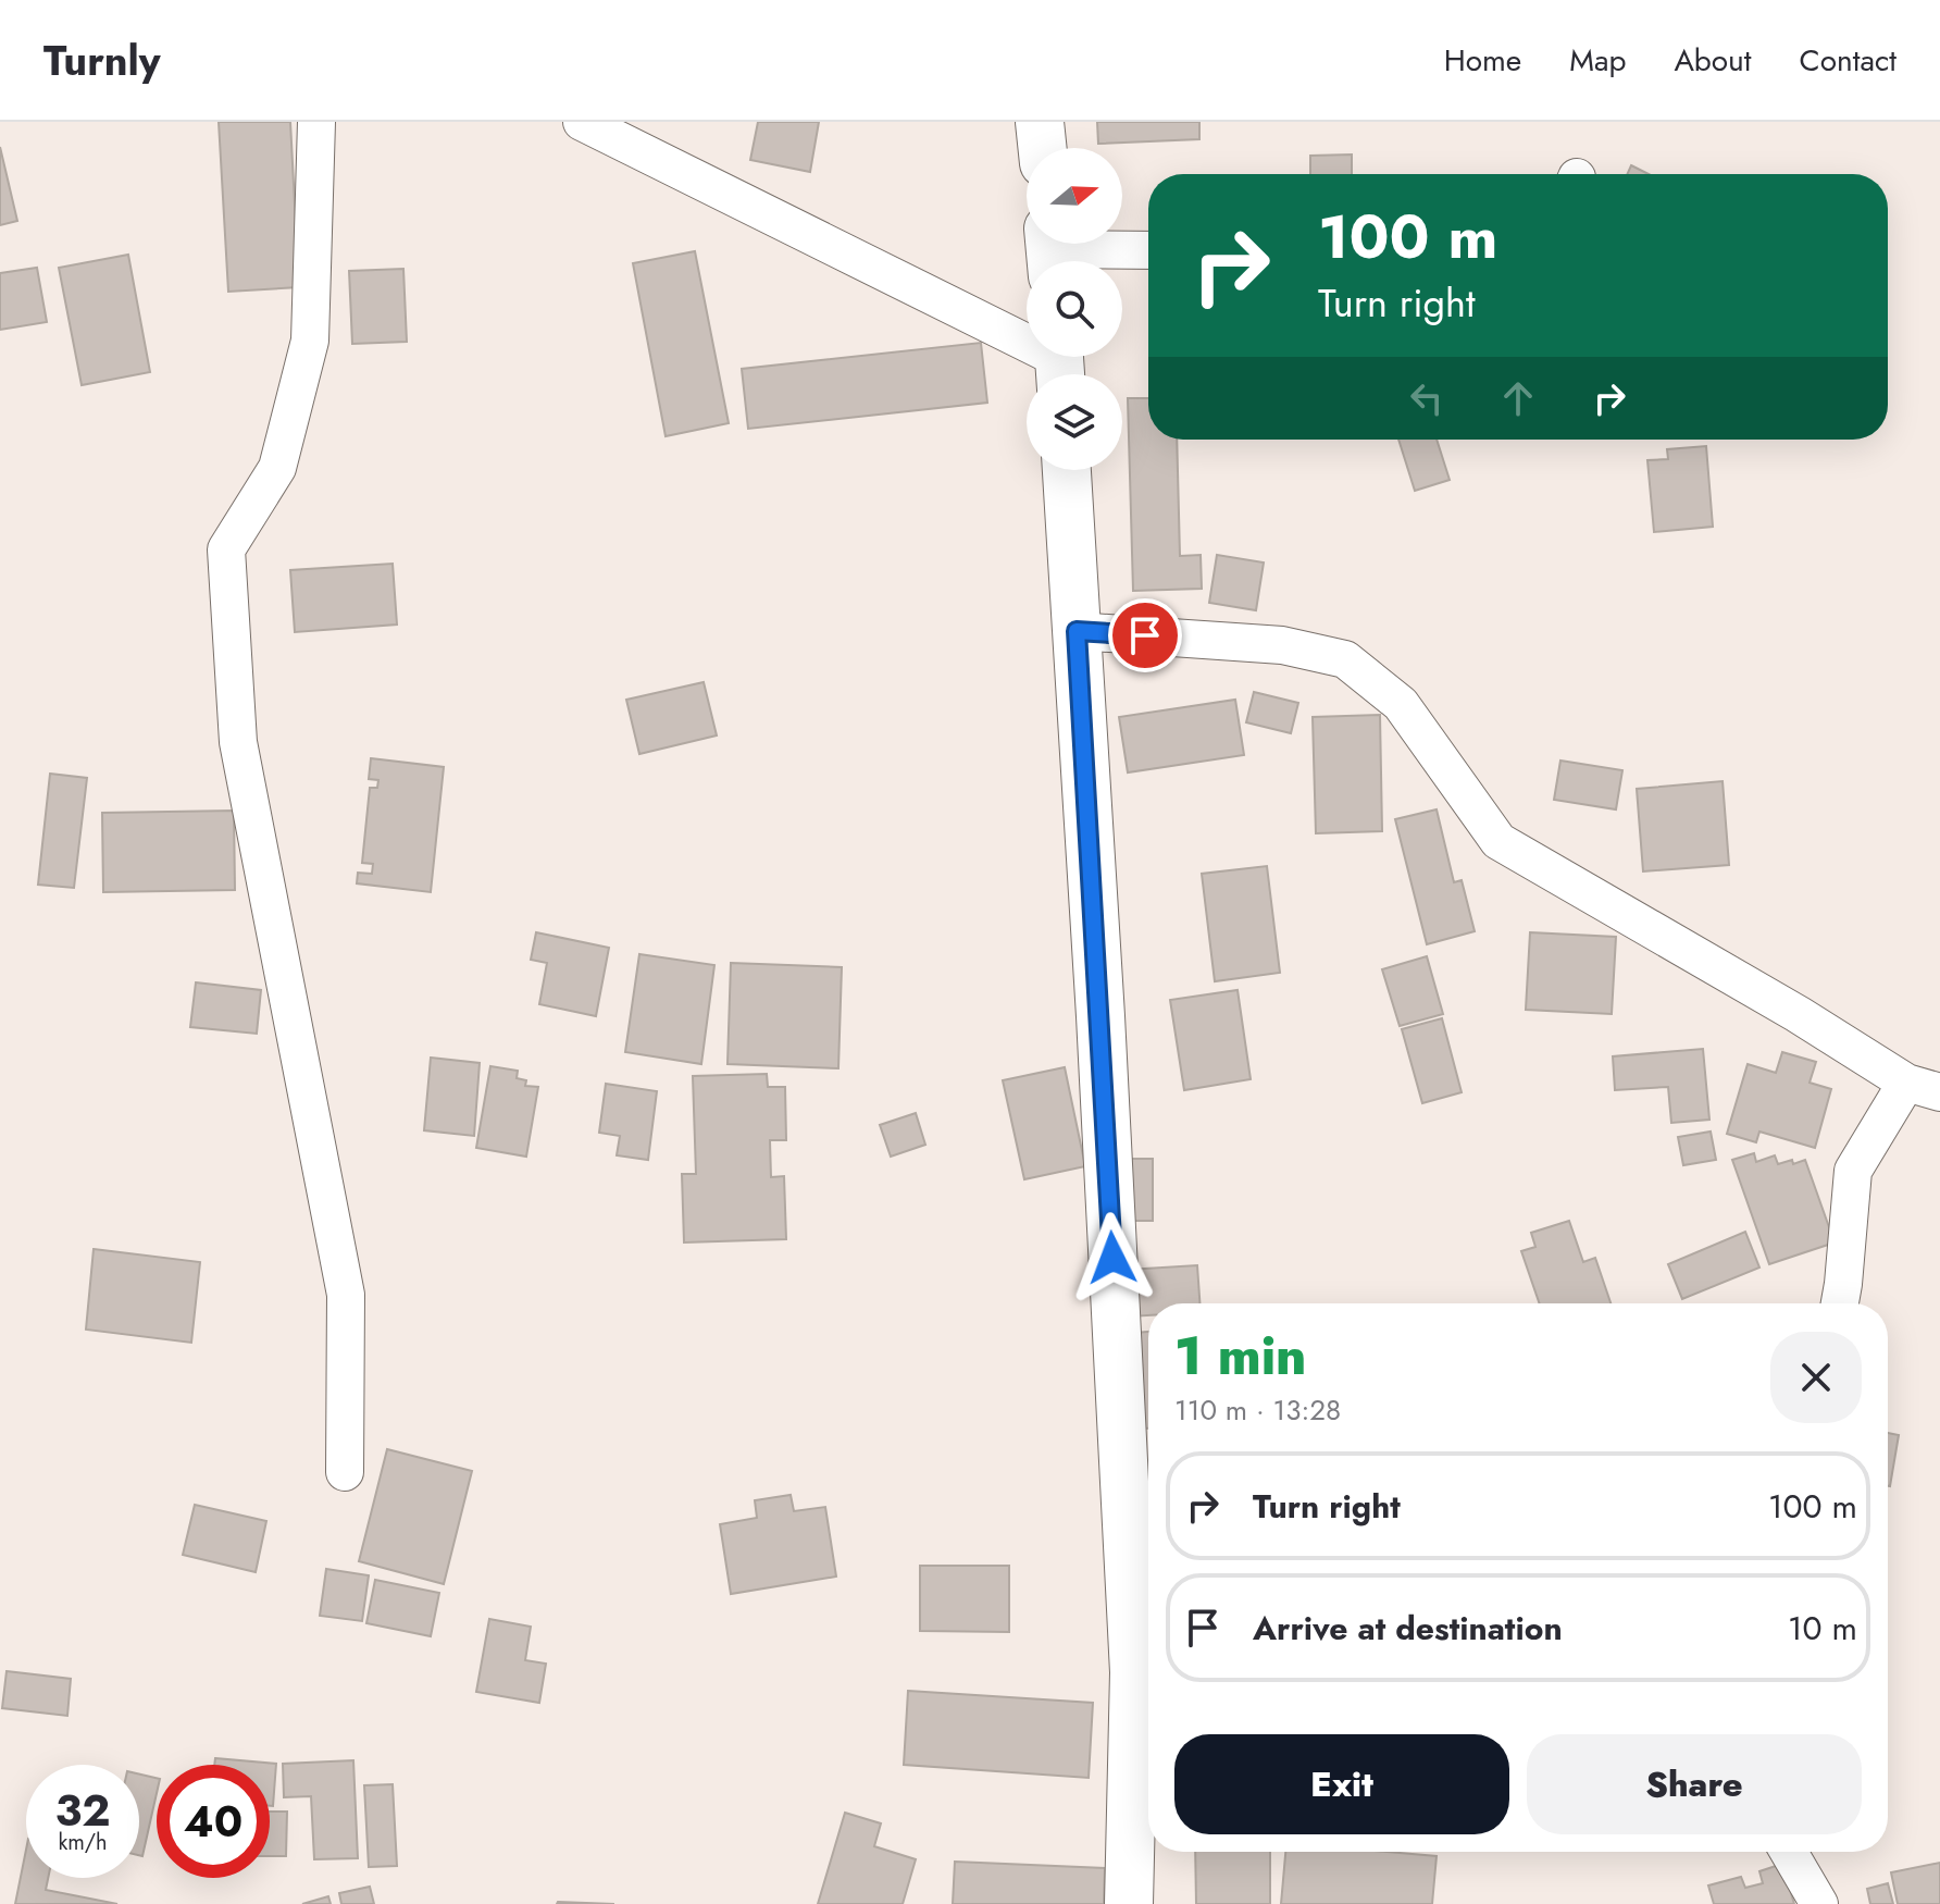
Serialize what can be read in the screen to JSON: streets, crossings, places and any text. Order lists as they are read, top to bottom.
{
  "north": "right",
  "page": {
    "header": "Turnly",
    "nav": [
      "Home",
      "Map",
      "About",
      "Contact"
    ],
    "turn": ["100 m", "Turn right"],
    "heading": ["1 min", "110 m · 13:28"],
    "list": [
      {
        "name": "Turn right",
        "value": "100 m"
      },
      {
        "name": "Arrive at destination",
        "value": "10 m"
      }
    ],
    "buttons": ["Exit", "Share"],
    "speed": "32 km/h",
    "limit": "40"
  }
}
